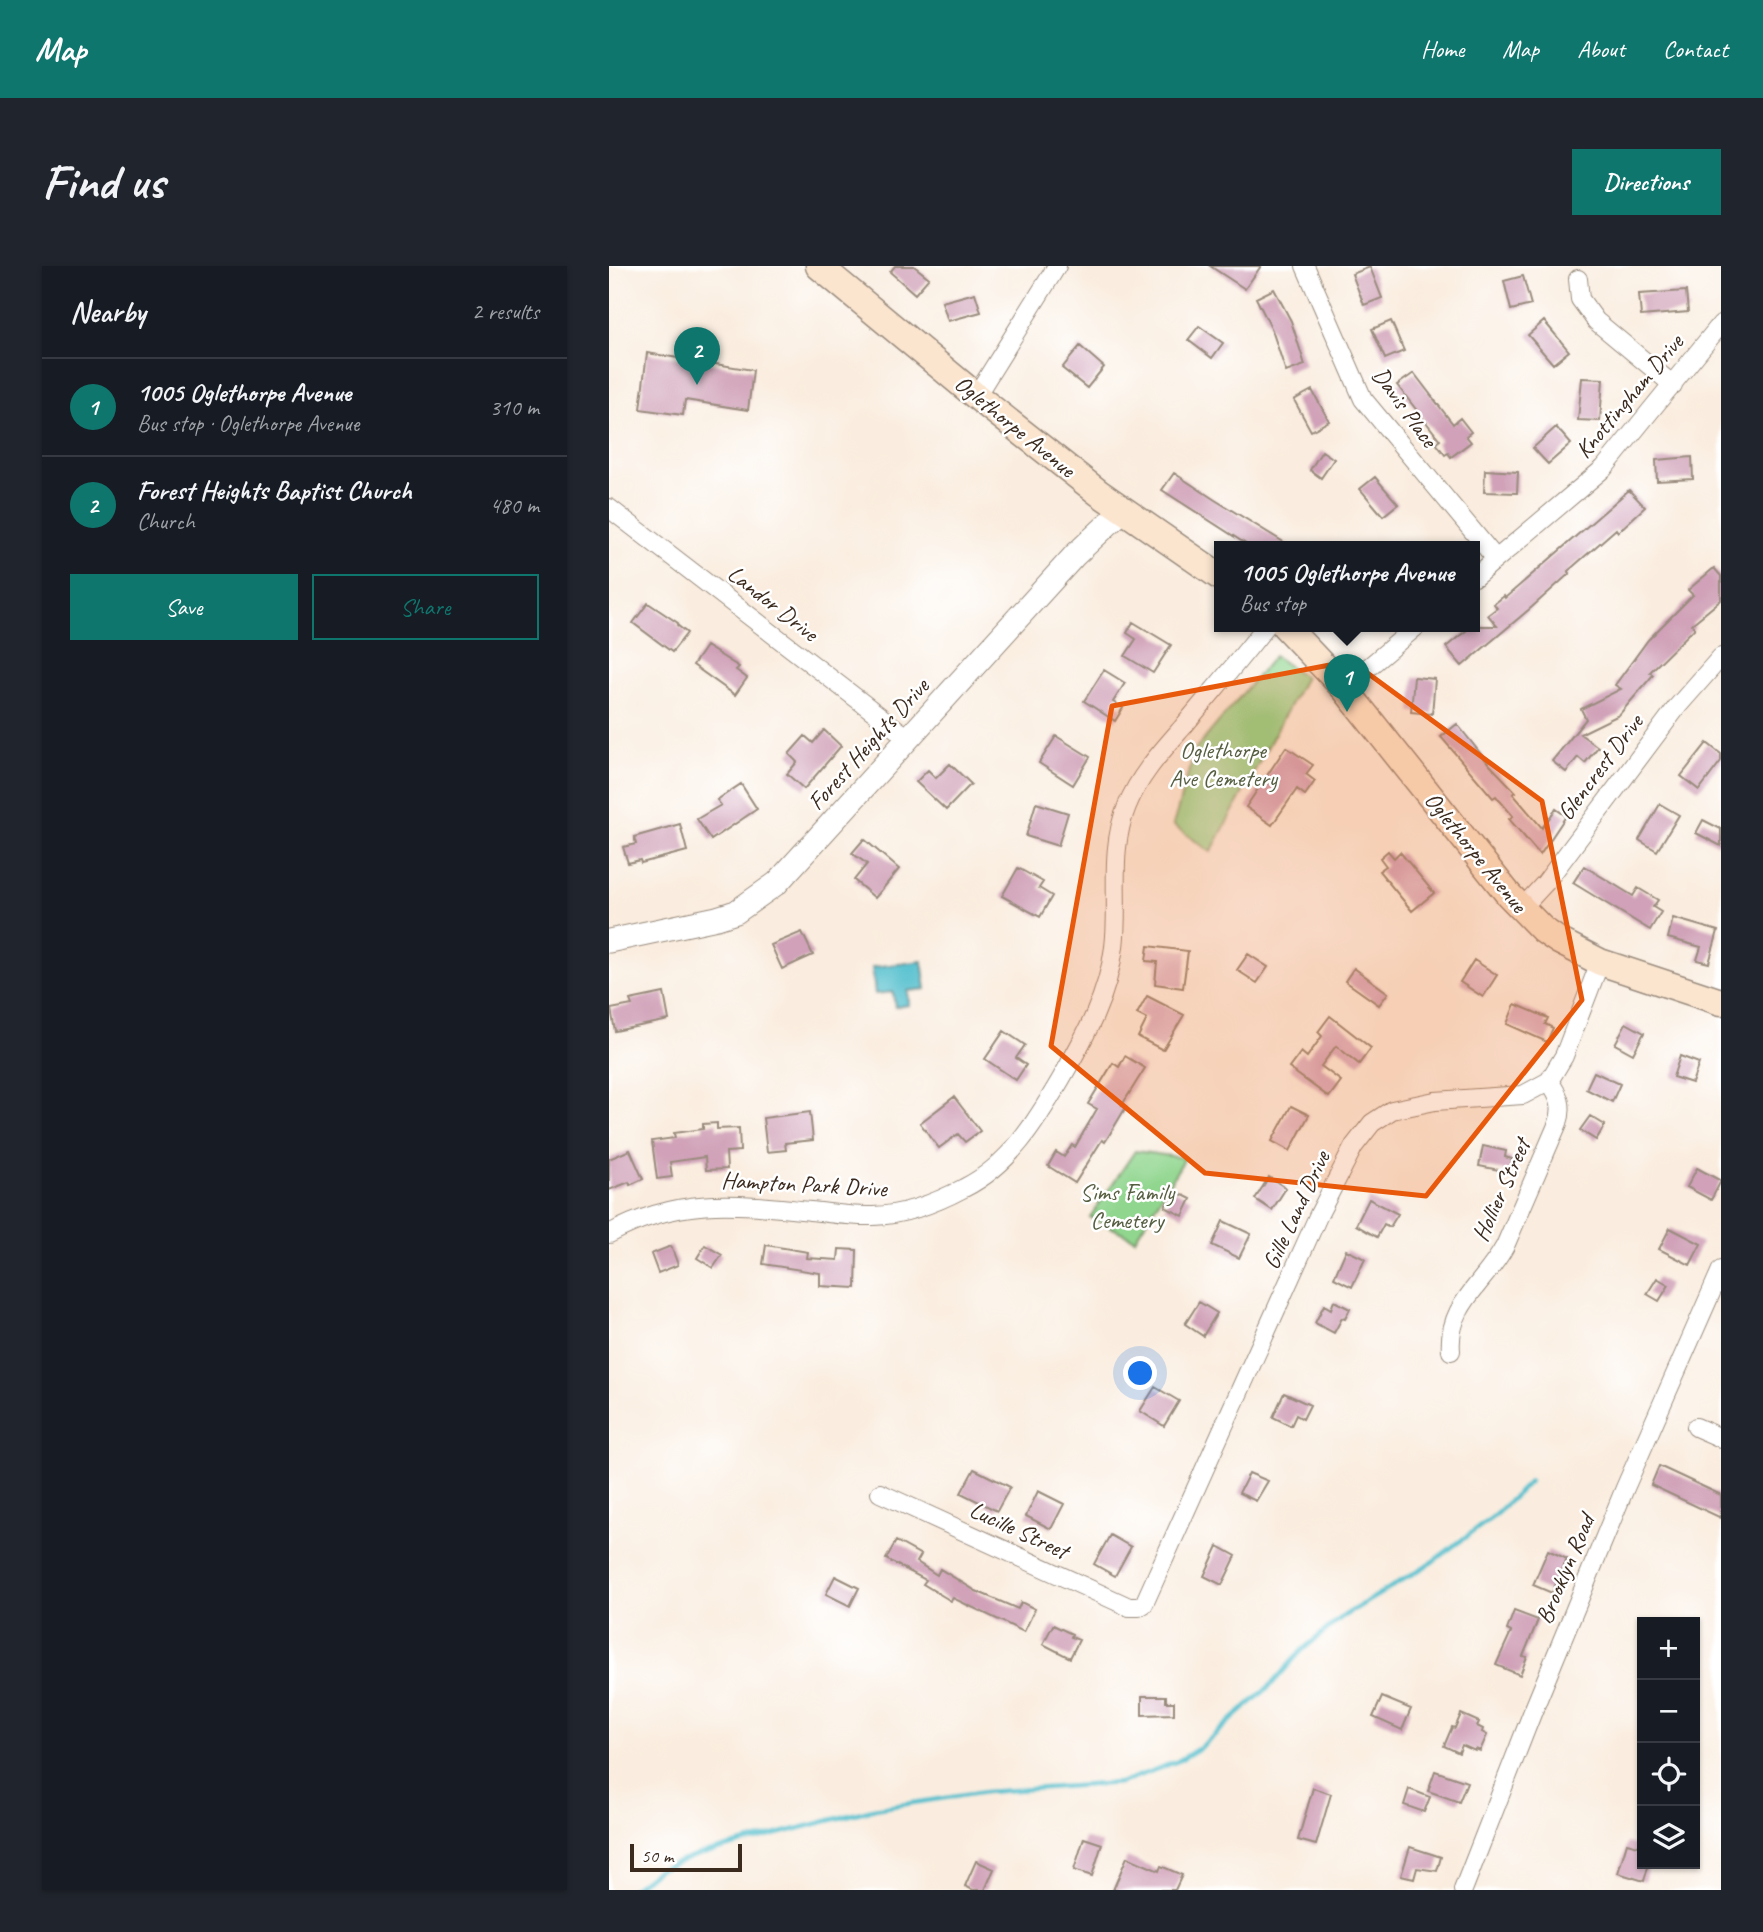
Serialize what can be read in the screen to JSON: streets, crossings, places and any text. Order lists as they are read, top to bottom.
{
  "streets": {
    "main road": ["Oglethorpe Avenue"],
    "street": [
      "Knottingham Drive",
      "Davis Place",
      "Landor Drive",
      "Forest Heights Drive",
      "Glencrest Drive",
      "Hampton Park Drive",
      "Hollier Street",
      "Gille Land Drive",
      "Lucille Street",
      "Brooklyn Road"
    ]
  },
  "crossings": [
    ["Knottingham Drive", "Davis Place"],
    ["Oglethorpe Avenue", "Forest Heights Drive"],
    ["Oglethorpe Avenue", "Glencrest Drive"],
    ["Landor Drive", "Forest Heights Drive"],
    ["Hollier Street", "Gille Land Drive"],
    ["Gille Land Drive", "Lucille Street"]
  ],
  "parks": ["Oglethorpe Ave Cemetery", "Sims Family Cemetery"],
  "scale_bar": "50 m",
  "page": {
    "header": "Map",
    "nav": [
      "Home",
      "Map",
      "About",
      "Contact"
    ],
    "buttons": [
      "Directions",
      ["Save", "Share"]
    ],
    "title": "Find us",
    "heading": ["Nearby", "2 results"],
    "pins": ["2", "1"],
    "list": [
      {
        "mark": "1",
        "name": "1005 Oglethorpe Avenue",
        "note": "Bus stop · Oglethorpe Avenue",
        "value": "310 m"
      },
      {
        "mark": "2",
        "name": "Forest Heights Baptist Church",
        "note": "Church",
        "value": "480 m"
      }
    ],
    "popup": ["1005 Oglethorpe Avenue", "Bus stop"],
    "map_buttons": ["+", "−"],
    "scale": "50 m"
  }
}
